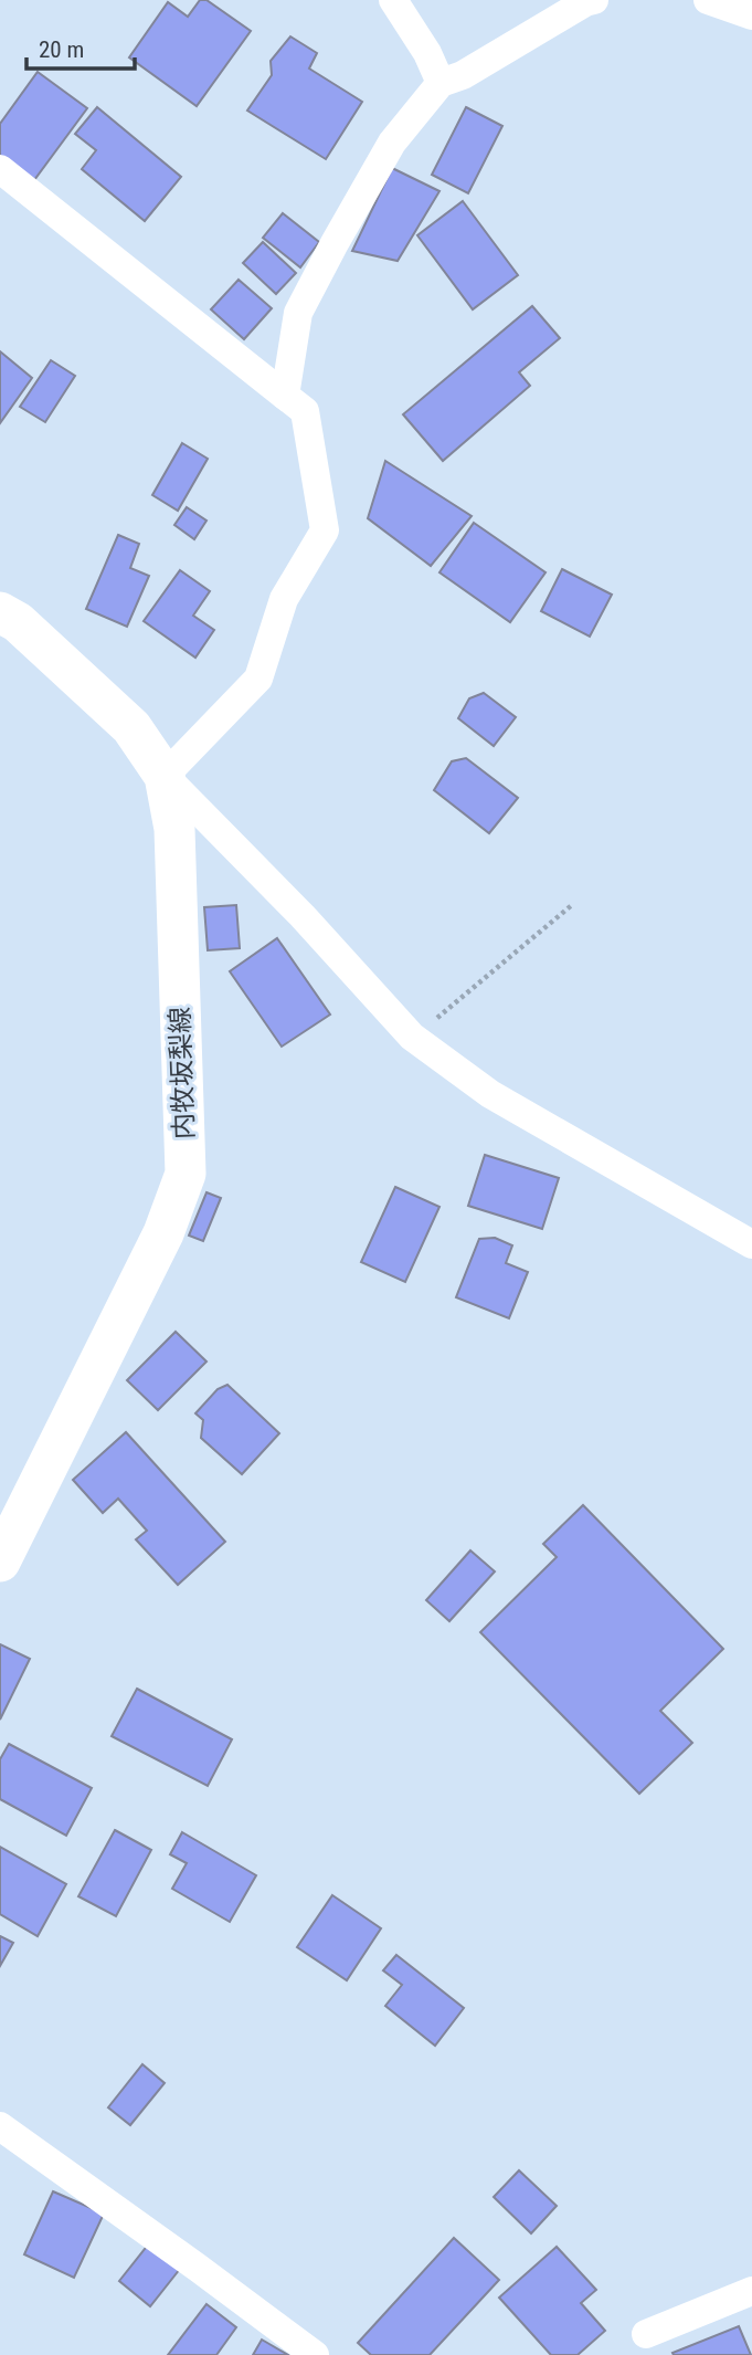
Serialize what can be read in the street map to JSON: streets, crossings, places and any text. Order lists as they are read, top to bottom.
{
  "streets": {
    "main road": ["内牧坂梨線"]
  },
  "scale_bar": "20 m"
}
